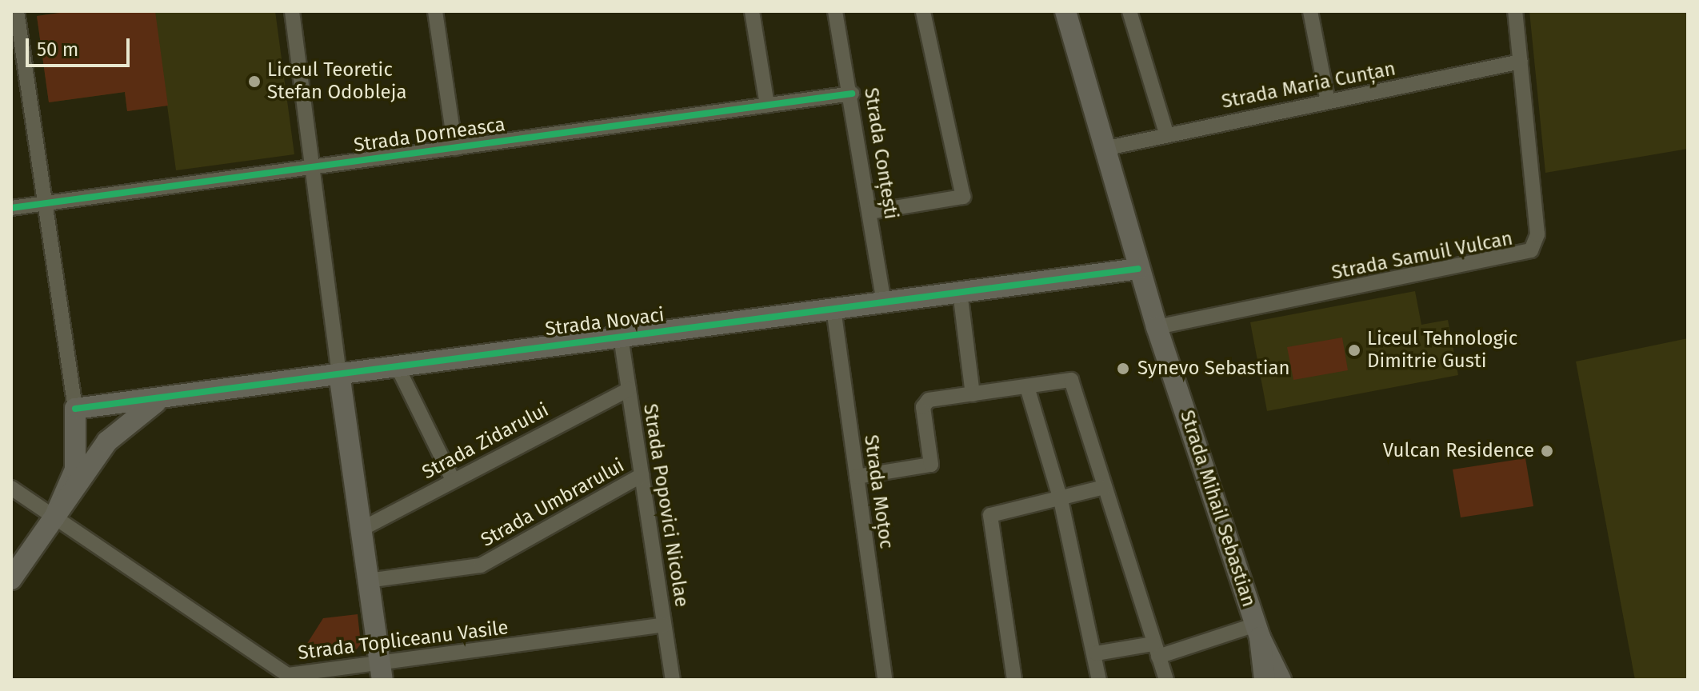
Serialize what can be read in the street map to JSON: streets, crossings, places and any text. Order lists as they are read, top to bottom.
{
  "streets": {
    "street": [
      "Strada Maria Cunțan",
      "Strada Dorneasca",
      "Strada Conțești",
      "Strada Samuil Vulcan",
      "Strada Novaci",
      "Strada Zidarului",
      "Strada Moțoc",
      "Strada Umbrarului",
      "Strada Popovici Nicolae",
      "Strada Mihail Sebastian",
      "Strada Topliceanu Vasile"
    ]
  },
  "crossings": [
    ["Strada Maria Cunțan", "Strada Samuil Vulcan"],
    ["Strada Maria Cunțan", "Strada Mihail Sebastian"],
    ["Strada Dorneasca", "Strada Conțești"],
    ["Strada Conțești", "Strada Novaci"],
    ["Strada Samuil Vulcan", "Strada Mihail Sebastian"],
    ["Strada Novaci", "Strada Moțoc"],
    ["Strada Novaci", "Strada Popovici Nicolae"],
    ["Strada Novaci", "Strada Mihail Sebastian"],
    ["Strada Zidarului", "Strada Popovici Nicolae"],
    ["Strada Umbrarului", "Strada Popovici Nicolae"],
    ["Strada Popovici Nicolae", "Strada Topliceanu Vasile"]
  ],
  "places": [
    "Liceul Teoretic Stefan Odobleja",
    "Liceul Tehnologic Dimitrie Gusti",
    "Synevo Sebastian",
    "Vulcan Residence"
  ],
  "scale_bar": "50 m"
}
